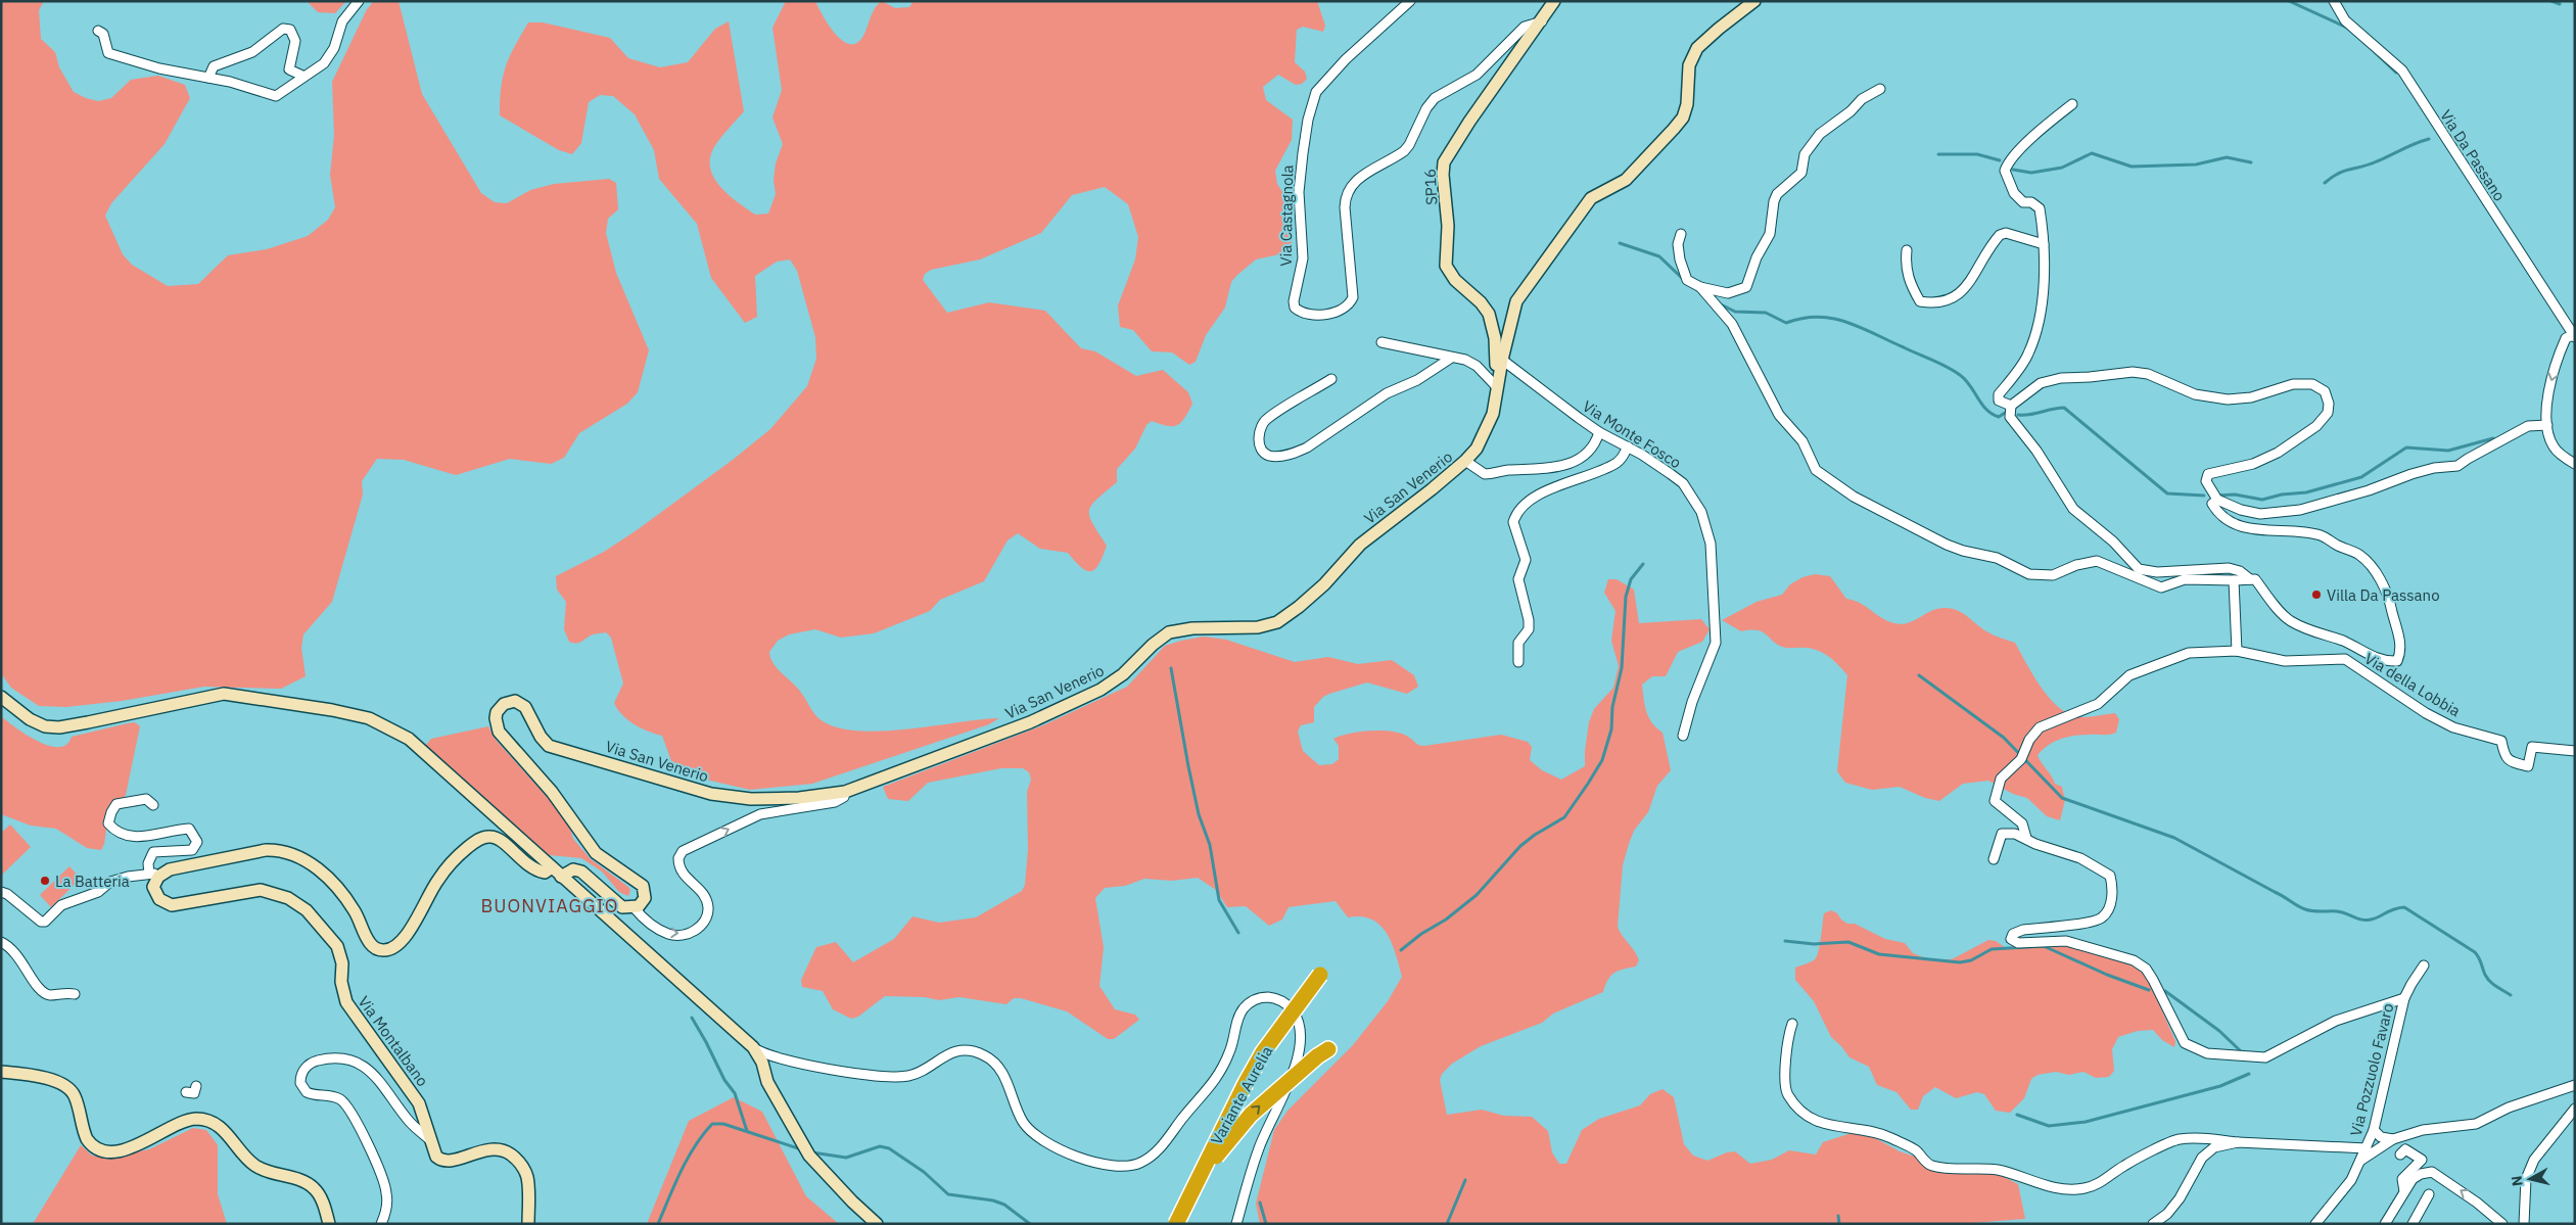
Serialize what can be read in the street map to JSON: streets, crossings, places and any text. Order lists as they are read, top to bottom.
{
  "streets": {
    "highway": ["Variante Aurelia"],
    "street": [
      "Via Da Passano",
      "SP16",
      "Via Castagnola",
      "Via Monte Fosco",
      "Via San Venerio",
      "Via della Lobbia",
      "Via Montalbano",
      "Via Pozzuolo Favaro"
    ]
  },
  "crossings": [
    ["SP16", "Via Castagnola"],
    ["SP16", "Via San Venerio"],
    ["Via Monte Fosco", "Via San Venerio"]
  ],
  "districts": ["BUONVIAGGIO"],
  "places": ["Villa Da Passano", "La Batteria"],
  "north": "left"
}
